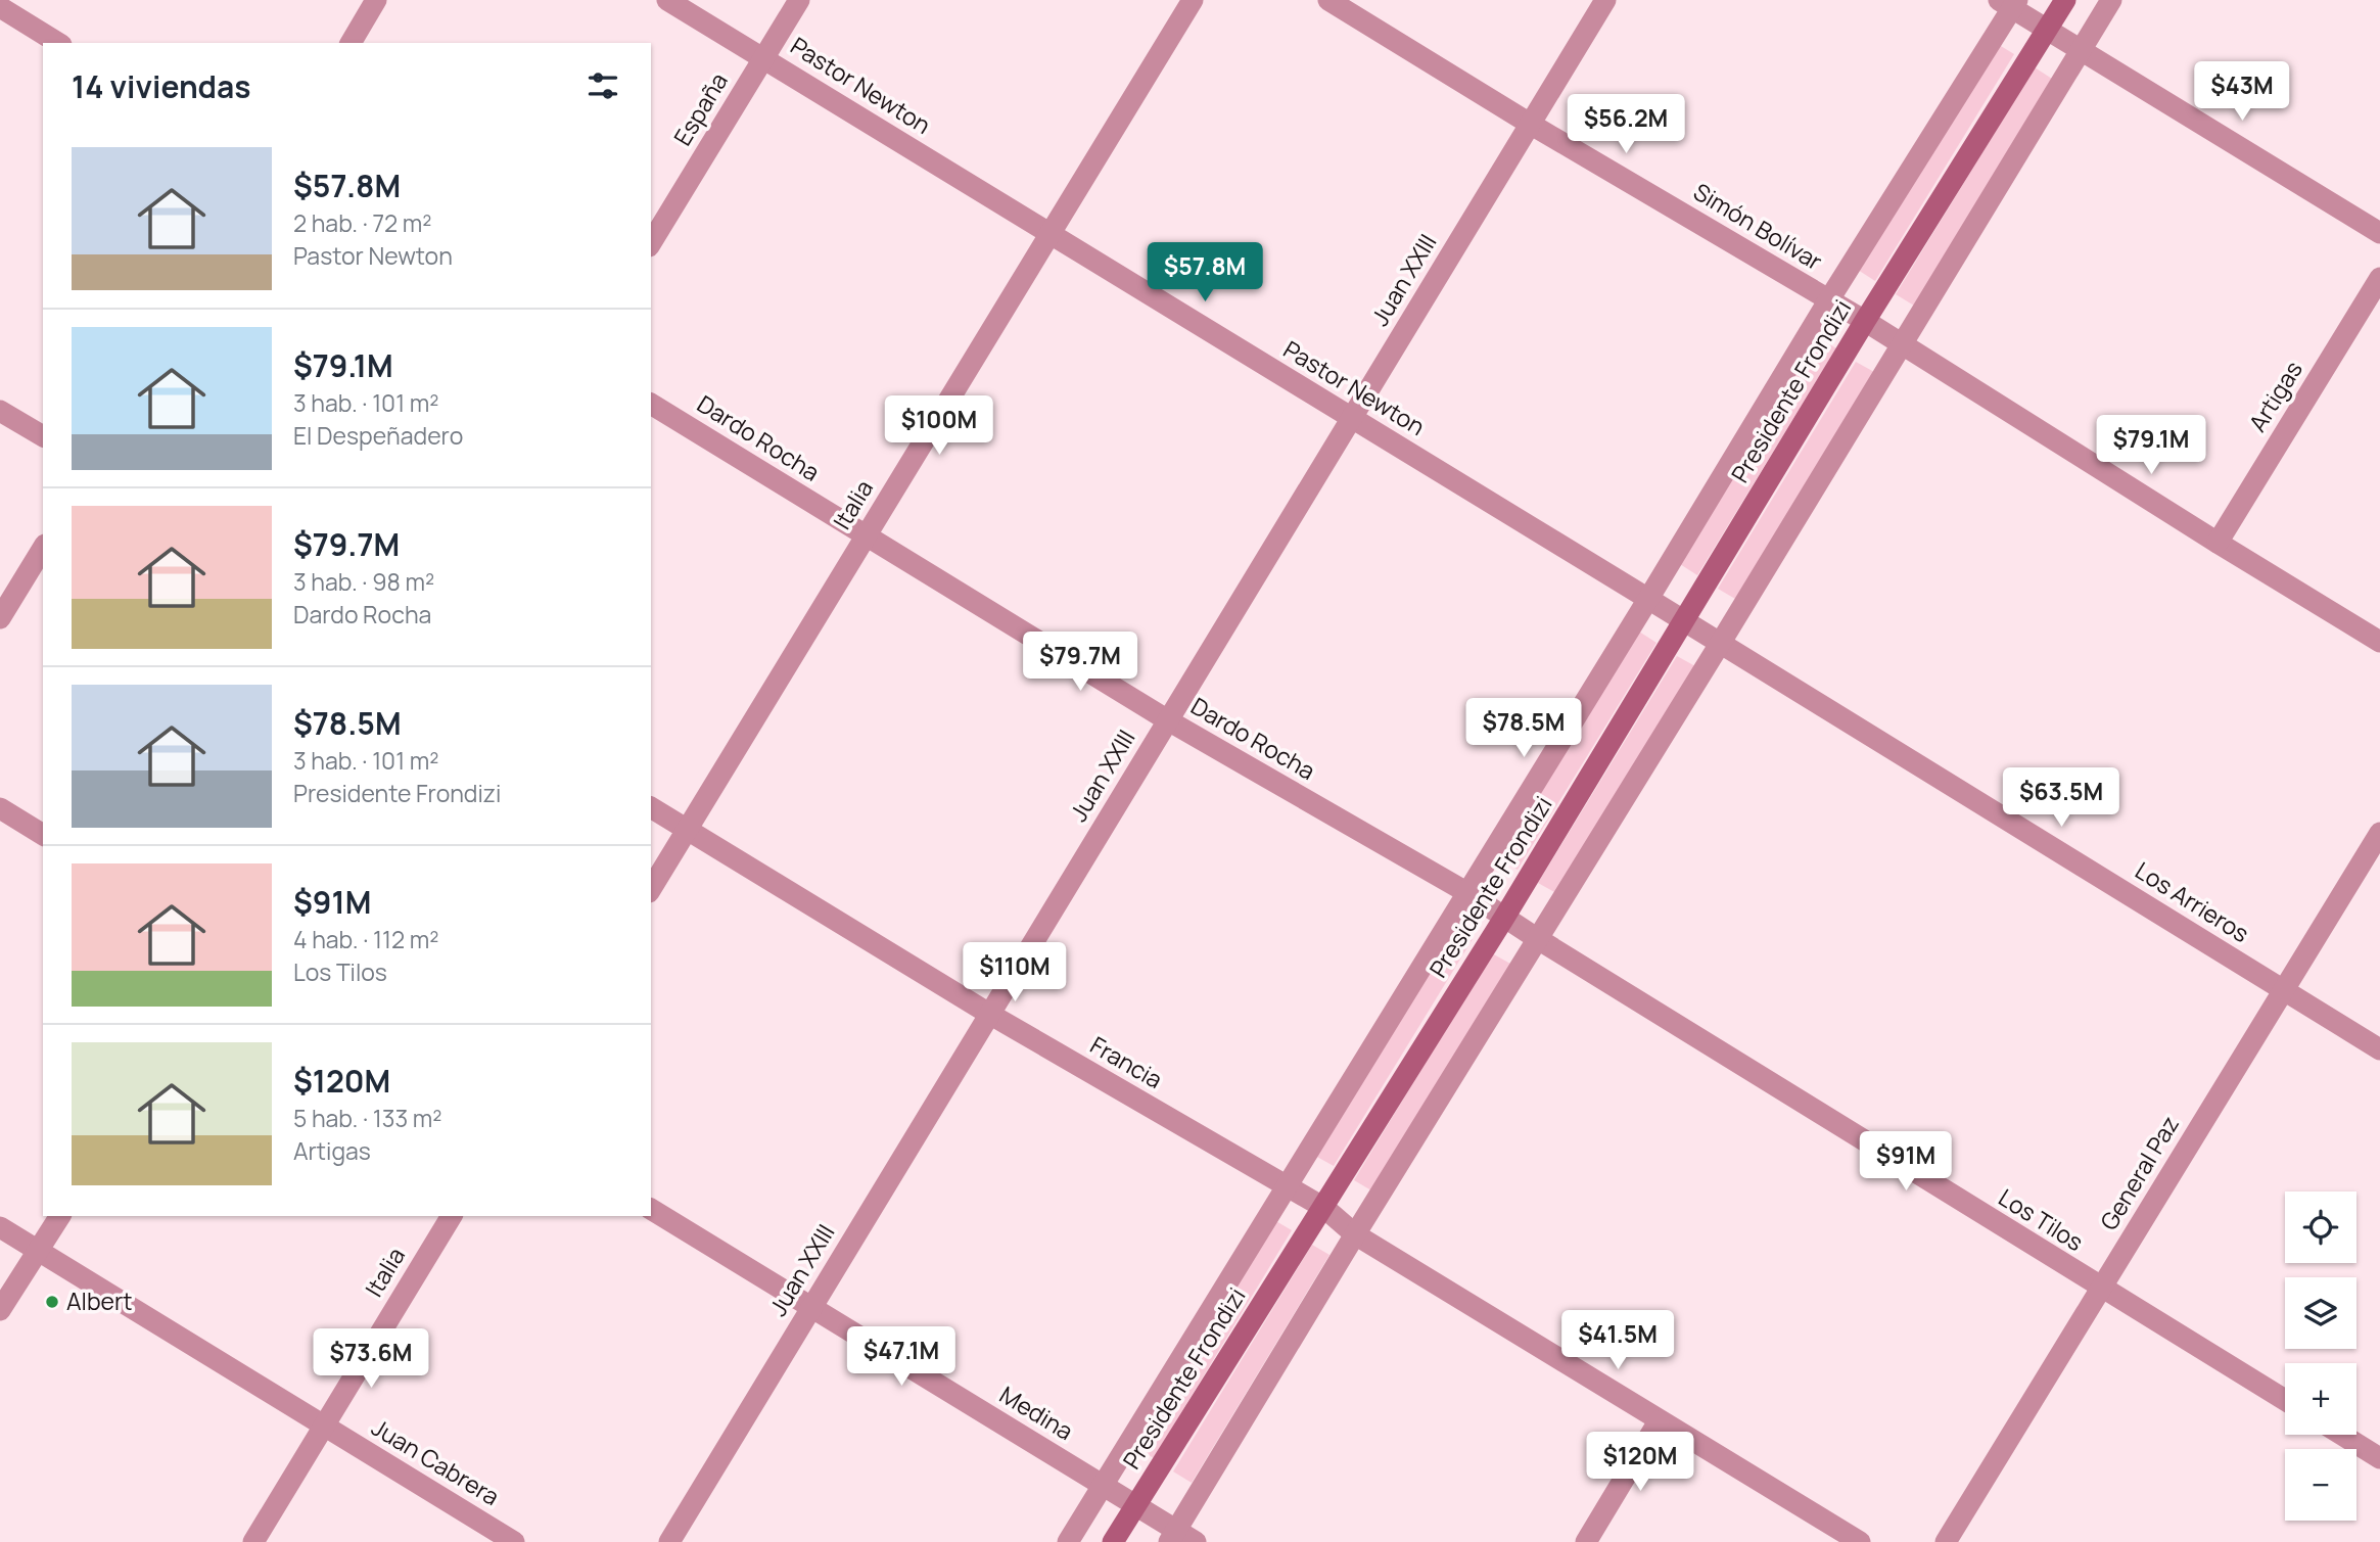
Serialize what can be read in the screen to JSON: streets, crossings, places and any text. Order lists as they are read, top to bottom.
{
  "streets": {
    "main road": ["Presidente Frondizi"],
    "street": [
      "Pastor Newton",
      "España",
      "Simón Bolívar",
      "Juan XXIII",
      "Artigas",
      "Dardo Rocha",
      "Italia",
      "Los Arrieros",
      "Francia",
      "General Paz",
      "Los Tilos",
      "Medina",
      "Juan Cabrera"
    ]
  },
  "crossings": [
    ["Pastor Newton", "España"],
    ["Pastor Newton", "Juan XXIII"],
    ["Pastor Newton", "Presidente Frondizi"],
    ["Pastor Newton", "Italia"],
    ["Pastor Newton", "Los Arrieros"],
    ["Simón Bolívar", "Juan XXIII"],
    ["Simón Bolívar", "Presidente Frondizi"],
    ["Simón Bolívar", "Artigas"],
    ["Juan XXIII", "Dardo Rocha"],
    ["Juan XXIII", "Francia"],
    ["Juan XXIII", "Medina"],
    ["Presidente Frondizi", "Dardo Rocha"],
    ["Presidente Frondizi", "Francia"],
    ["Presidente Frondizi", "Medina"],
    ["Dardo Rocha", "Italia"],
    ["Dardo Rocha", "Los Tilos"],
    ["Italia", "Francia"],
    ["Italia", "Juan Cabrera"],
    ["Los Arrieros", "General Paz"],
    ["General Paz", "Los Tilos"]
  ],
  "places": ["Albert"],
  "page": {
    "heading": "14 viviendas",
    "price": [
      "$43M",
      "$56.2M",
      "$57.8M",
      "$100M",
      "$79.1M",
      "$79.7M",
      "$78.5M",
      "$63.5M",
      "$110M",
      "$91M",
      "$41.5M",
      "$47.1M",
      "$73.6M",
      "$120M"
    ],
    "list": [
      {
        "name": "$57.8M",
        "note": "2 hab. · 72 m² · Pastor Newton"
      },
      {
        "name": "$79.1M",
        "note": "3 hab. · 101 m² · El Despeñadero"
      },
      {
        "name": "$79.7M",
        "note": "3 hab. · 98 m² · Dardo Rocha"
      },
      {
        "name": "$78.5M",
        "note": "3 hab. · 101 m² · Presidente Frondizi"
      },
      {
        "name": "$91M",
        "note": "4 hab. · 112 m² · Los Tilos"
      },
      {
        "name": "$120M",
        "note": "5 hab. · 133 m² · Artigas"
      }
    ],
    "map_buttons": ["+", "−"]
  }
}
